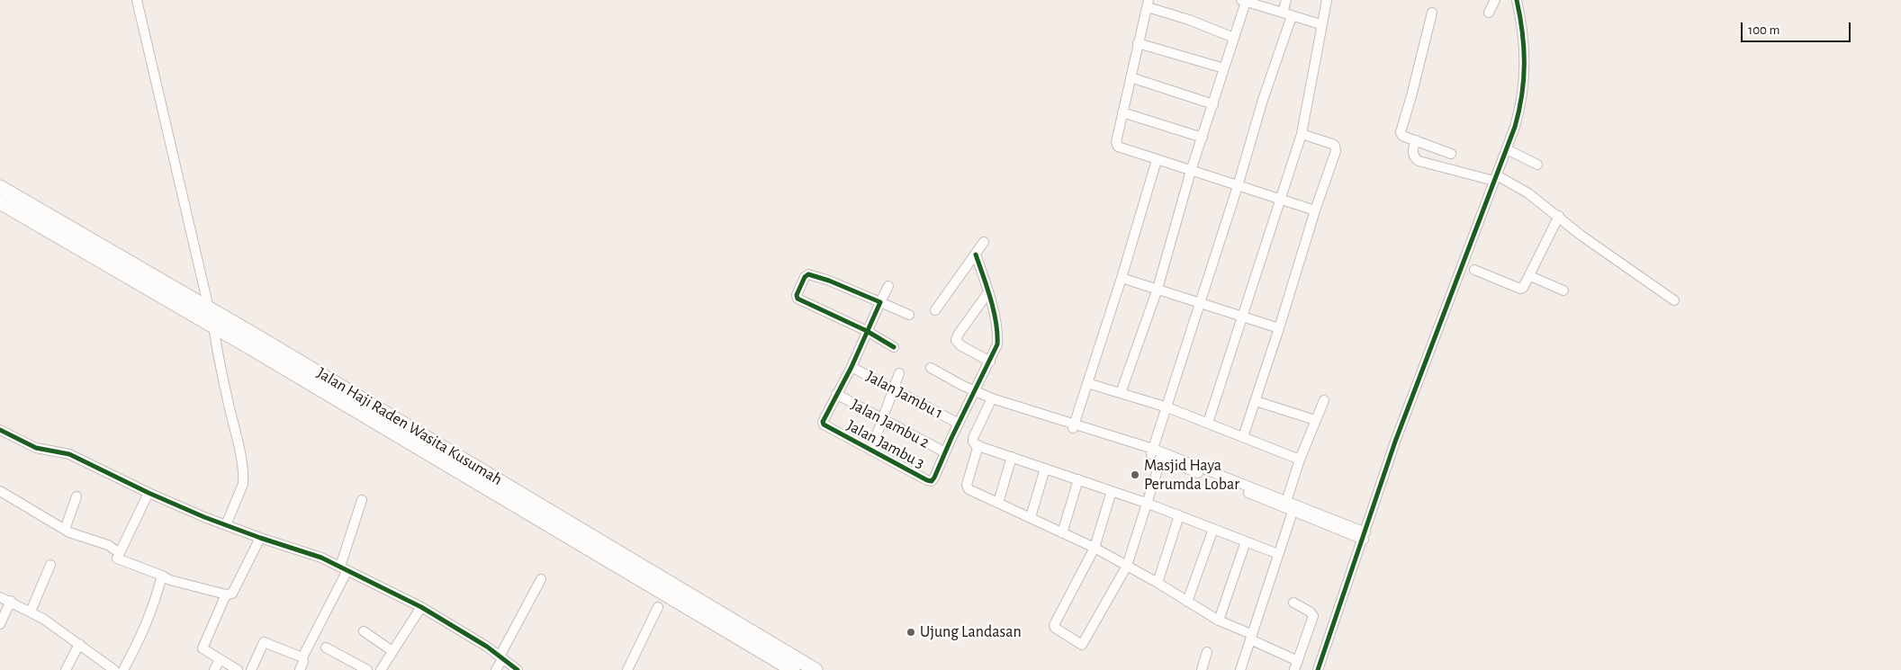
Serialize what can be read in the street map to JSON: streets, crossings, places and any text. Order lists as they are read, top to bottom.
{
  "streets": {
    "highway": ["Jalan Haji Raden Wasita Kusumah"],
    "street": ["Jalan Jambu 1", "Jalan Jambu 2", "Jalan Jambu 3"]
  },
  "crossings": [
    ["Jalan Jambu 2", "Jalan Jambu 3"]
  ],
  "places": ["Masjid Haya Perumda Lobar", "Ujung Landasan"],
  "scale_bar": "100 m"
}
